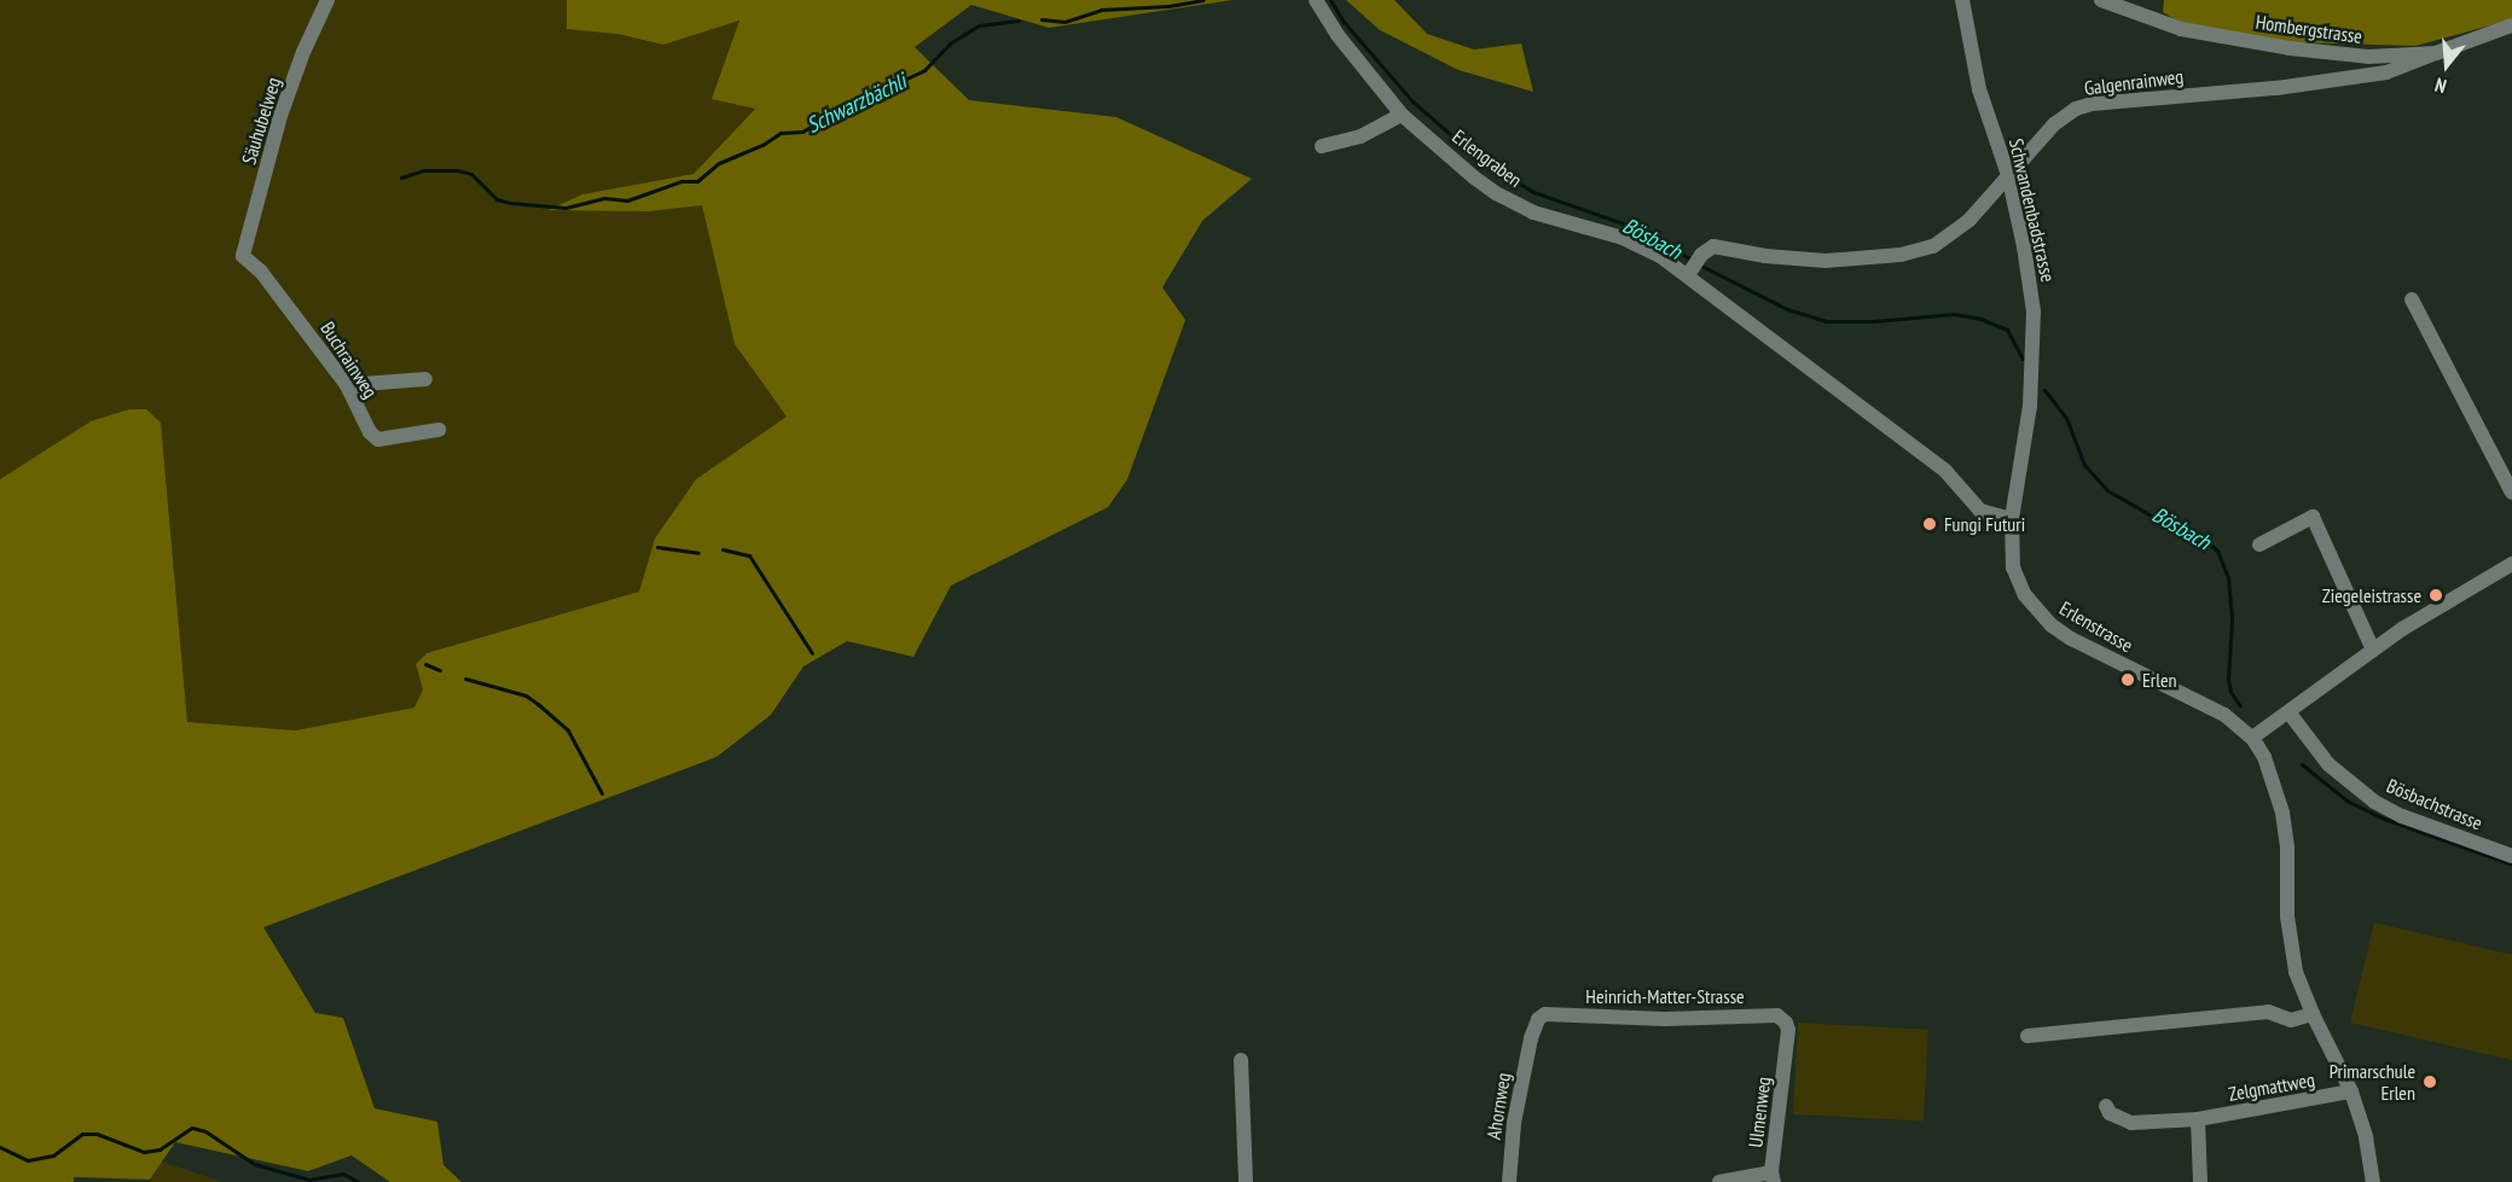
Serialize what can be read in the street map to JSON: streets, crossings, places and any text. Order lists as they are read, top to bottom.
{
  "streets": {
    "street": [
      "Hombergstrasse",
      "Galgenrainweg",
      "Säuhubelweg",
      "Erlengraben",
      "Schwandenbadstrasse",
      "Buchrainweg",
      "Erlenstrasse",
      "Bösbachstrasse",
      "Heinrich-Matter-Strasse",
      "Zelgmattweg",
      "Ahornweg",
      "Ulmenweg"
    ]
  },
  "crossings": [
    ["Hombergstrasse", "Galgenrainweg"],
    ["Galgenrainweg", "Erlengraben"],
    ["Galgenrainweg", "Schwandenbadstrasse"],
    ["Säuhubelweg", "Buchrainweg"],
    ["Schwandenbadstrasse", "Erlenstrasse"],
    ["Erlenstrasse", "Zelgmattweg"],
    ["Heinrich-Matter-Strasse", "Ahornweg"],
    ["Heinrich-Matter-Strasse", "Ulmenweg"]
  ],
  "water": ["Schwarzbächli", "Bösbach"],
  "places": [
    "Fungi Futuri",
    "Ziegeleistrasse",
    "Erlen",
    "Primarschule Erlen"
  ],
  "north": "bottom"
}
